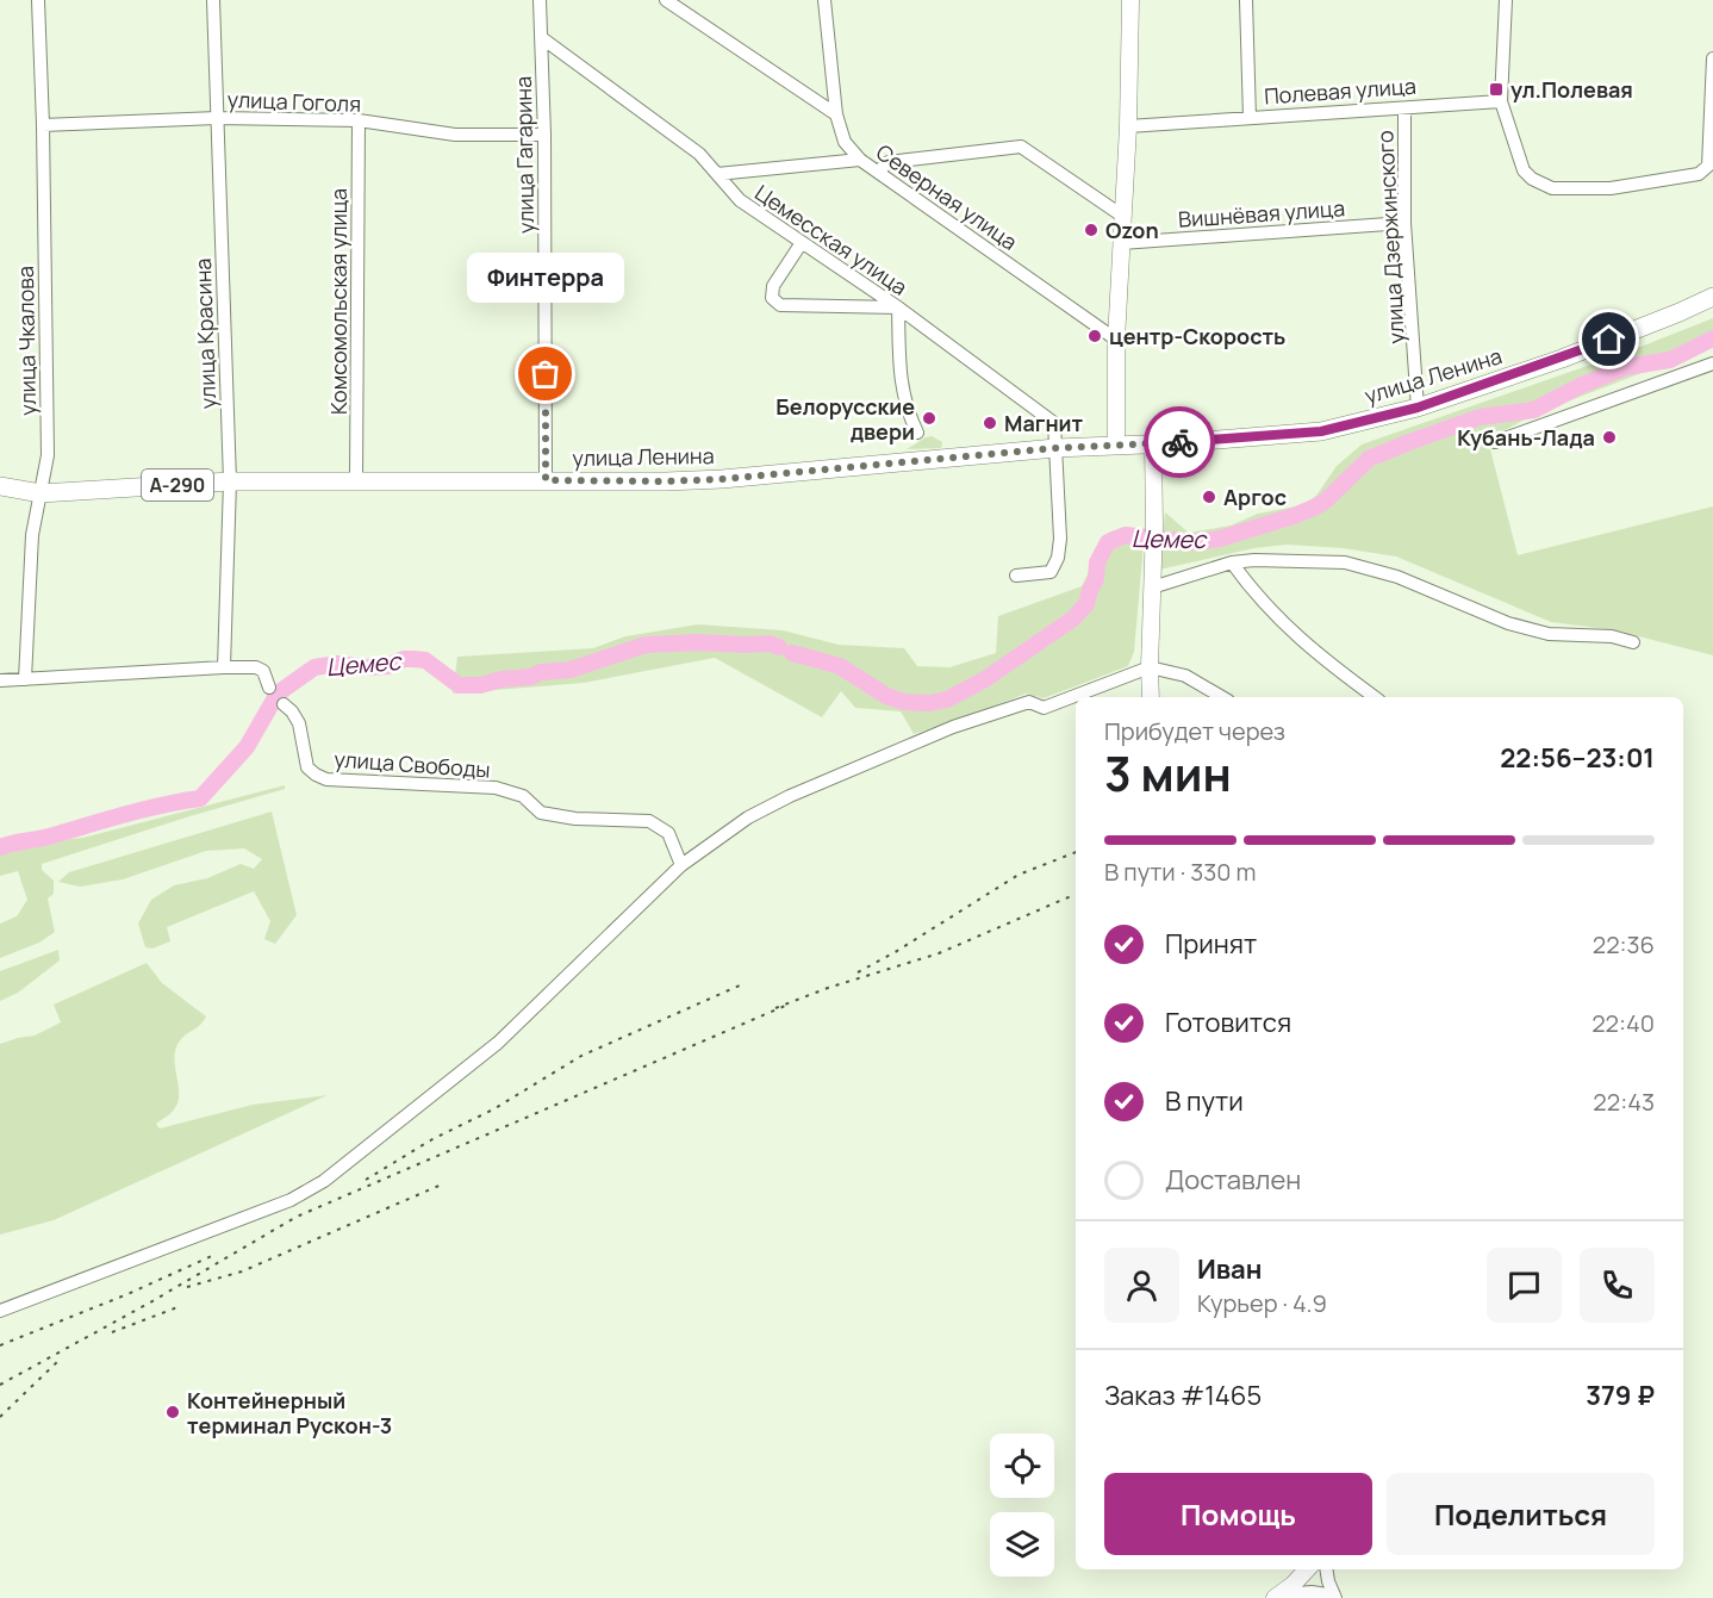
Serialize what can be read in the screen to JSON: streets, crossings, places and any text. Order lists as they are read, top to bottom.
{
  "streets": {
    "highway": ["улица Ленина", "А-290"],
    "street": [
      "Полевая улица",
      "улица Гоголя",
      "улица Гагарина",
      "Северная улица",
      "Вишнёвая улица",
      "улица Дзержинского",
      "Цемесская улица",
      "Комсомольская улица",
      "улица Красина",
      "улица Чкалова",
      "улица Свободы"
    ]
  },
  "crossings": [
    ["Полевая улица", "улица Дзержинского"],
    ["улица Гоголя", "улица Гагарина"],
    ["улица Гоголя", "Комсомольская улица"],
    ["улица Гоголя", "улица Красина"],
    ["улица Гоголя", "улица Чкалова"],
    ["улица Гагарина", "Цемесская улица"],
    ["улица Гагарина", "улица Ленина"],
    ["Вишнёвая улица", "улица Дзержинского"],
    ["улица Дзержинского", "улица Ленина"],
    ["Цемесская улица", "улица Ленина"],
    ["Комсомольская улица", "улица Ленина"],
    ["улица Красина", "улица Ленина"],
    ["улица Чкалова", "улица Ленина"]
  ],
  "water": ["Цемес"],
  "places": {
    "transit": ["ул.Полевая"],
    "other": [
      "Ozon",
      "центр-Скорость",
      "Финтерра",
      "Белорусские двери",
      "Магнит",
      "Кубань-Лада",
      "Аргос",
      "Контейнерный терминал Рускон-3"
    ]
  },
  "page": {
    "bubble": "Финтерра",
    "heading": ["3 мин", "Прибудет через", "22:56–23:01"],
    "panel": [
      "Иван",
      "Курьер · 4.9",
      "Заказ #1465",
      "379 ₽"
    ],
    "bar": "В пути · 330 m",
    "list": [
      ["Принят", "22:36"],
      ["Готовится", "22:40"],
      ["В пути", "22:43"],
      "Доставлен"
    ],
    "buttons": ["Помощь", "Поделиться"]
  }
}
